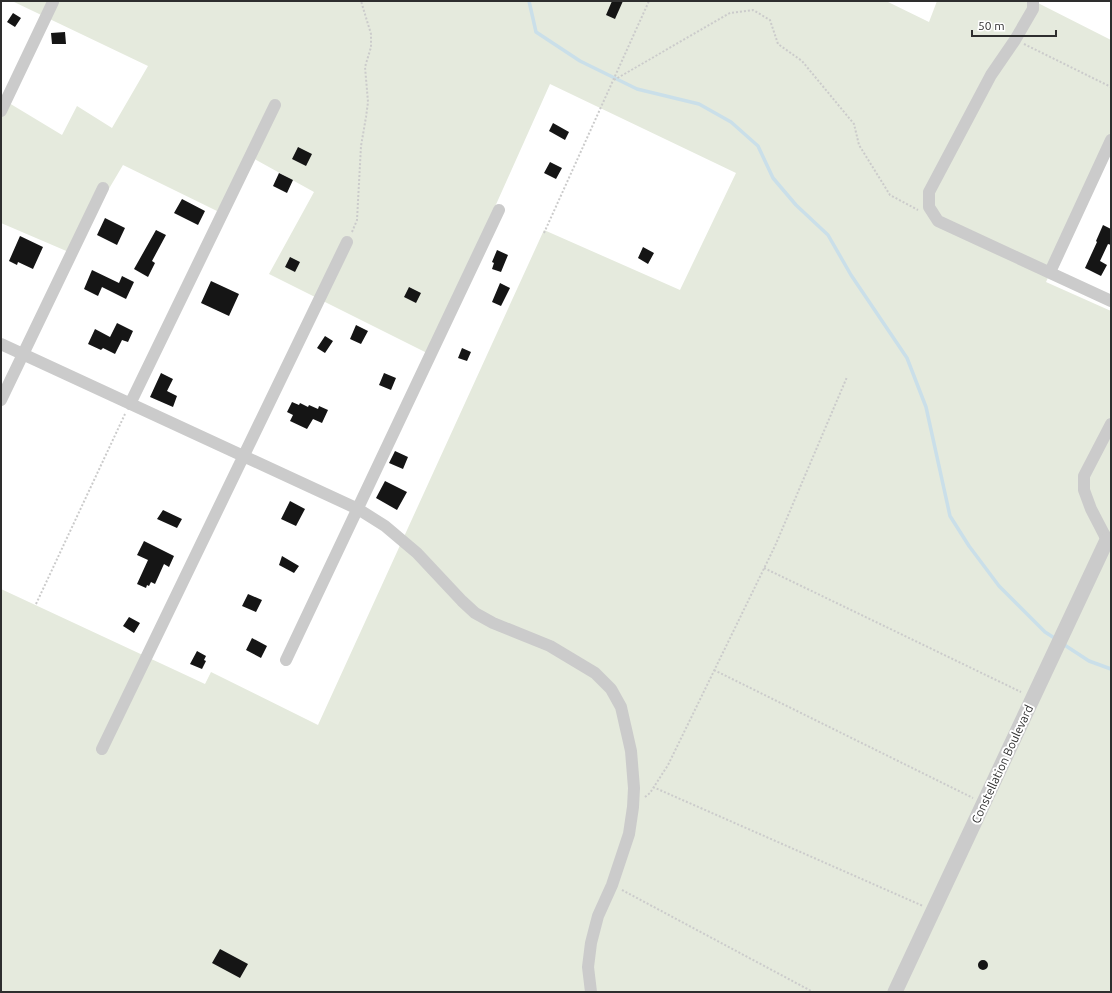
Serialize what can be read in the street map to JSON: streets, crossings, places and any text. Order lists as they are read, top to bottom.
{
  "streets": {
    "street": ["Constellation Boulevard"]
  },
  "scale_bar": "50 m"
}
